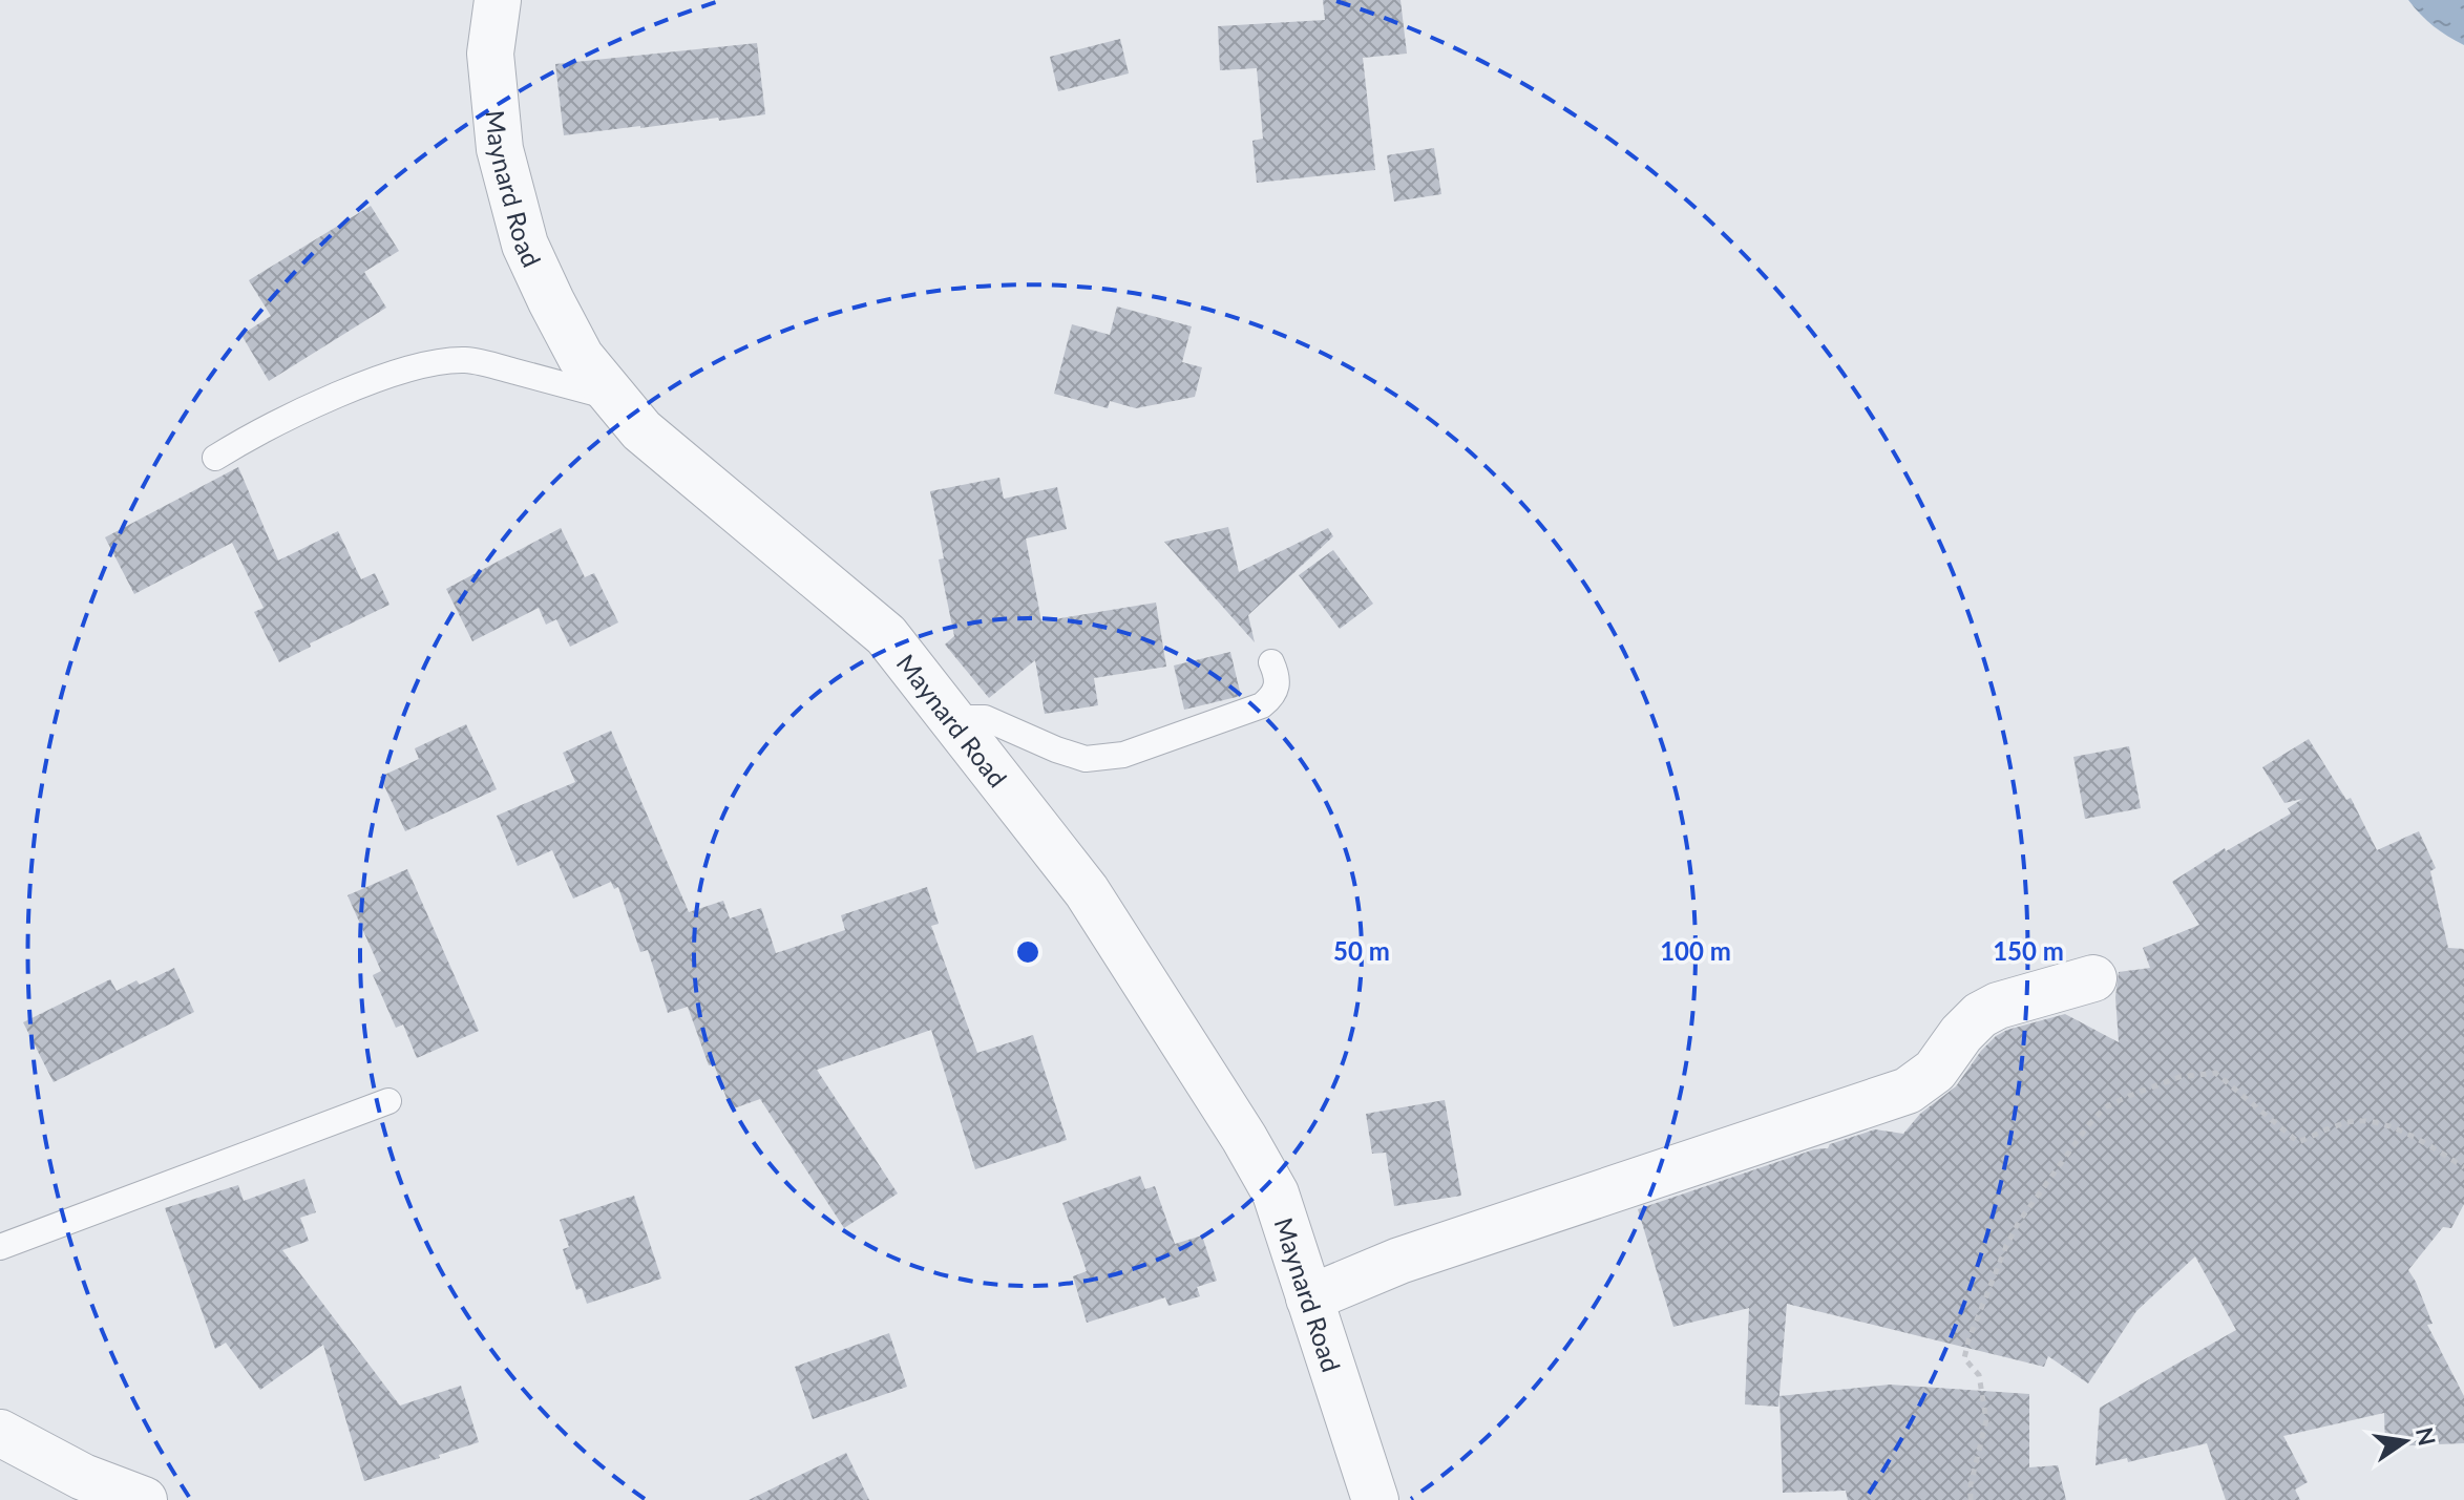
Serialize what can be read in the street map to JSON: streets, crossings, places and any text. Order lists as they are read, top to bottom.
{
  "streets": {
    "street": ["Maynard Road"]
  },
  "north": "right",
  "rings": ["50 m", "100 m", "150 m"]
}
